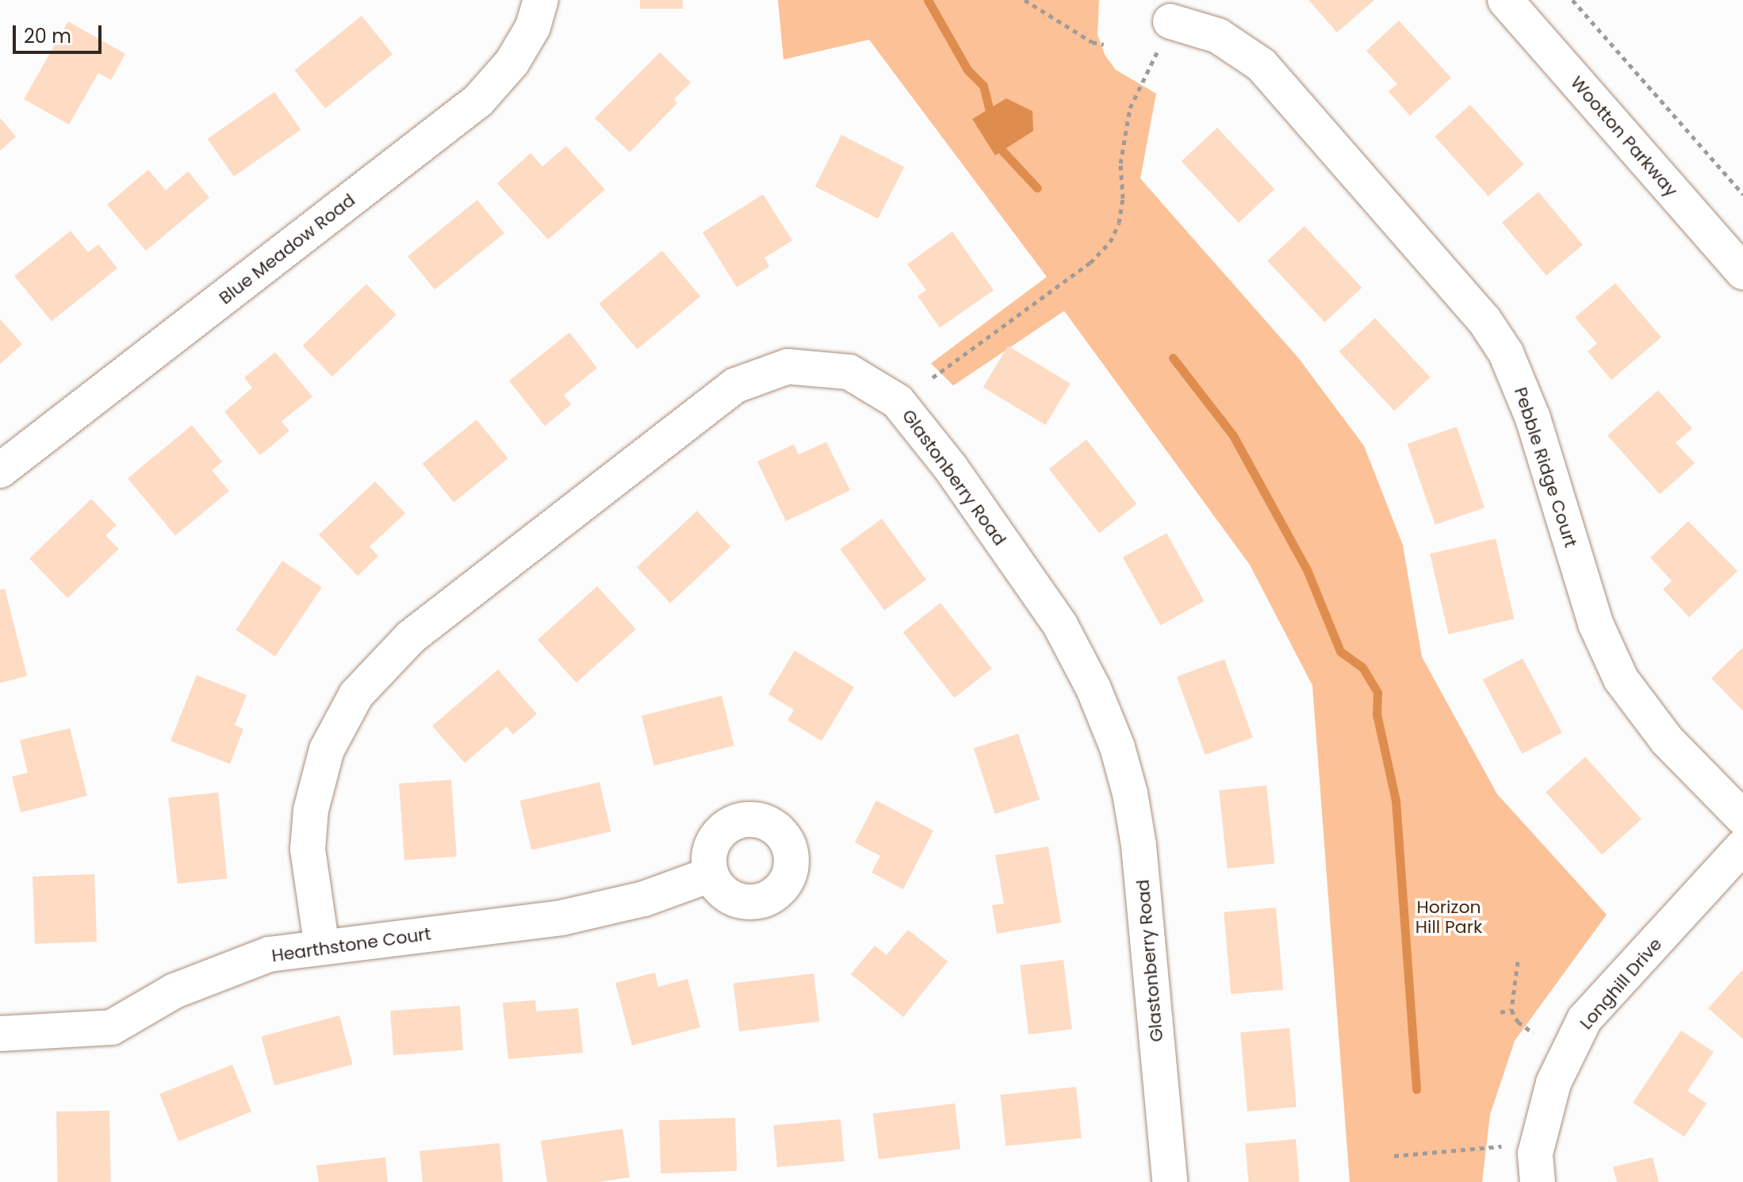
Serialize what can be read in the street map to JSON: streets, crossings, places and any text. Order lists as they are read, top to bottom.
{
  "streets": {
    "street": [
      "Wootton Parkway",
      "Blue Meadow Road",
      "Pebble Ridge Court",
      "Glastonberry Road",
      "Hearthstone Court",
      "Longhill Drive"
    ]
  },
  "crossings": [
    ["Glastonberry Road", "Hearthstone Court"]
  ],
  "parks": ["Horizon Hill Park"],
  "scale_bar": "20 m"
}
